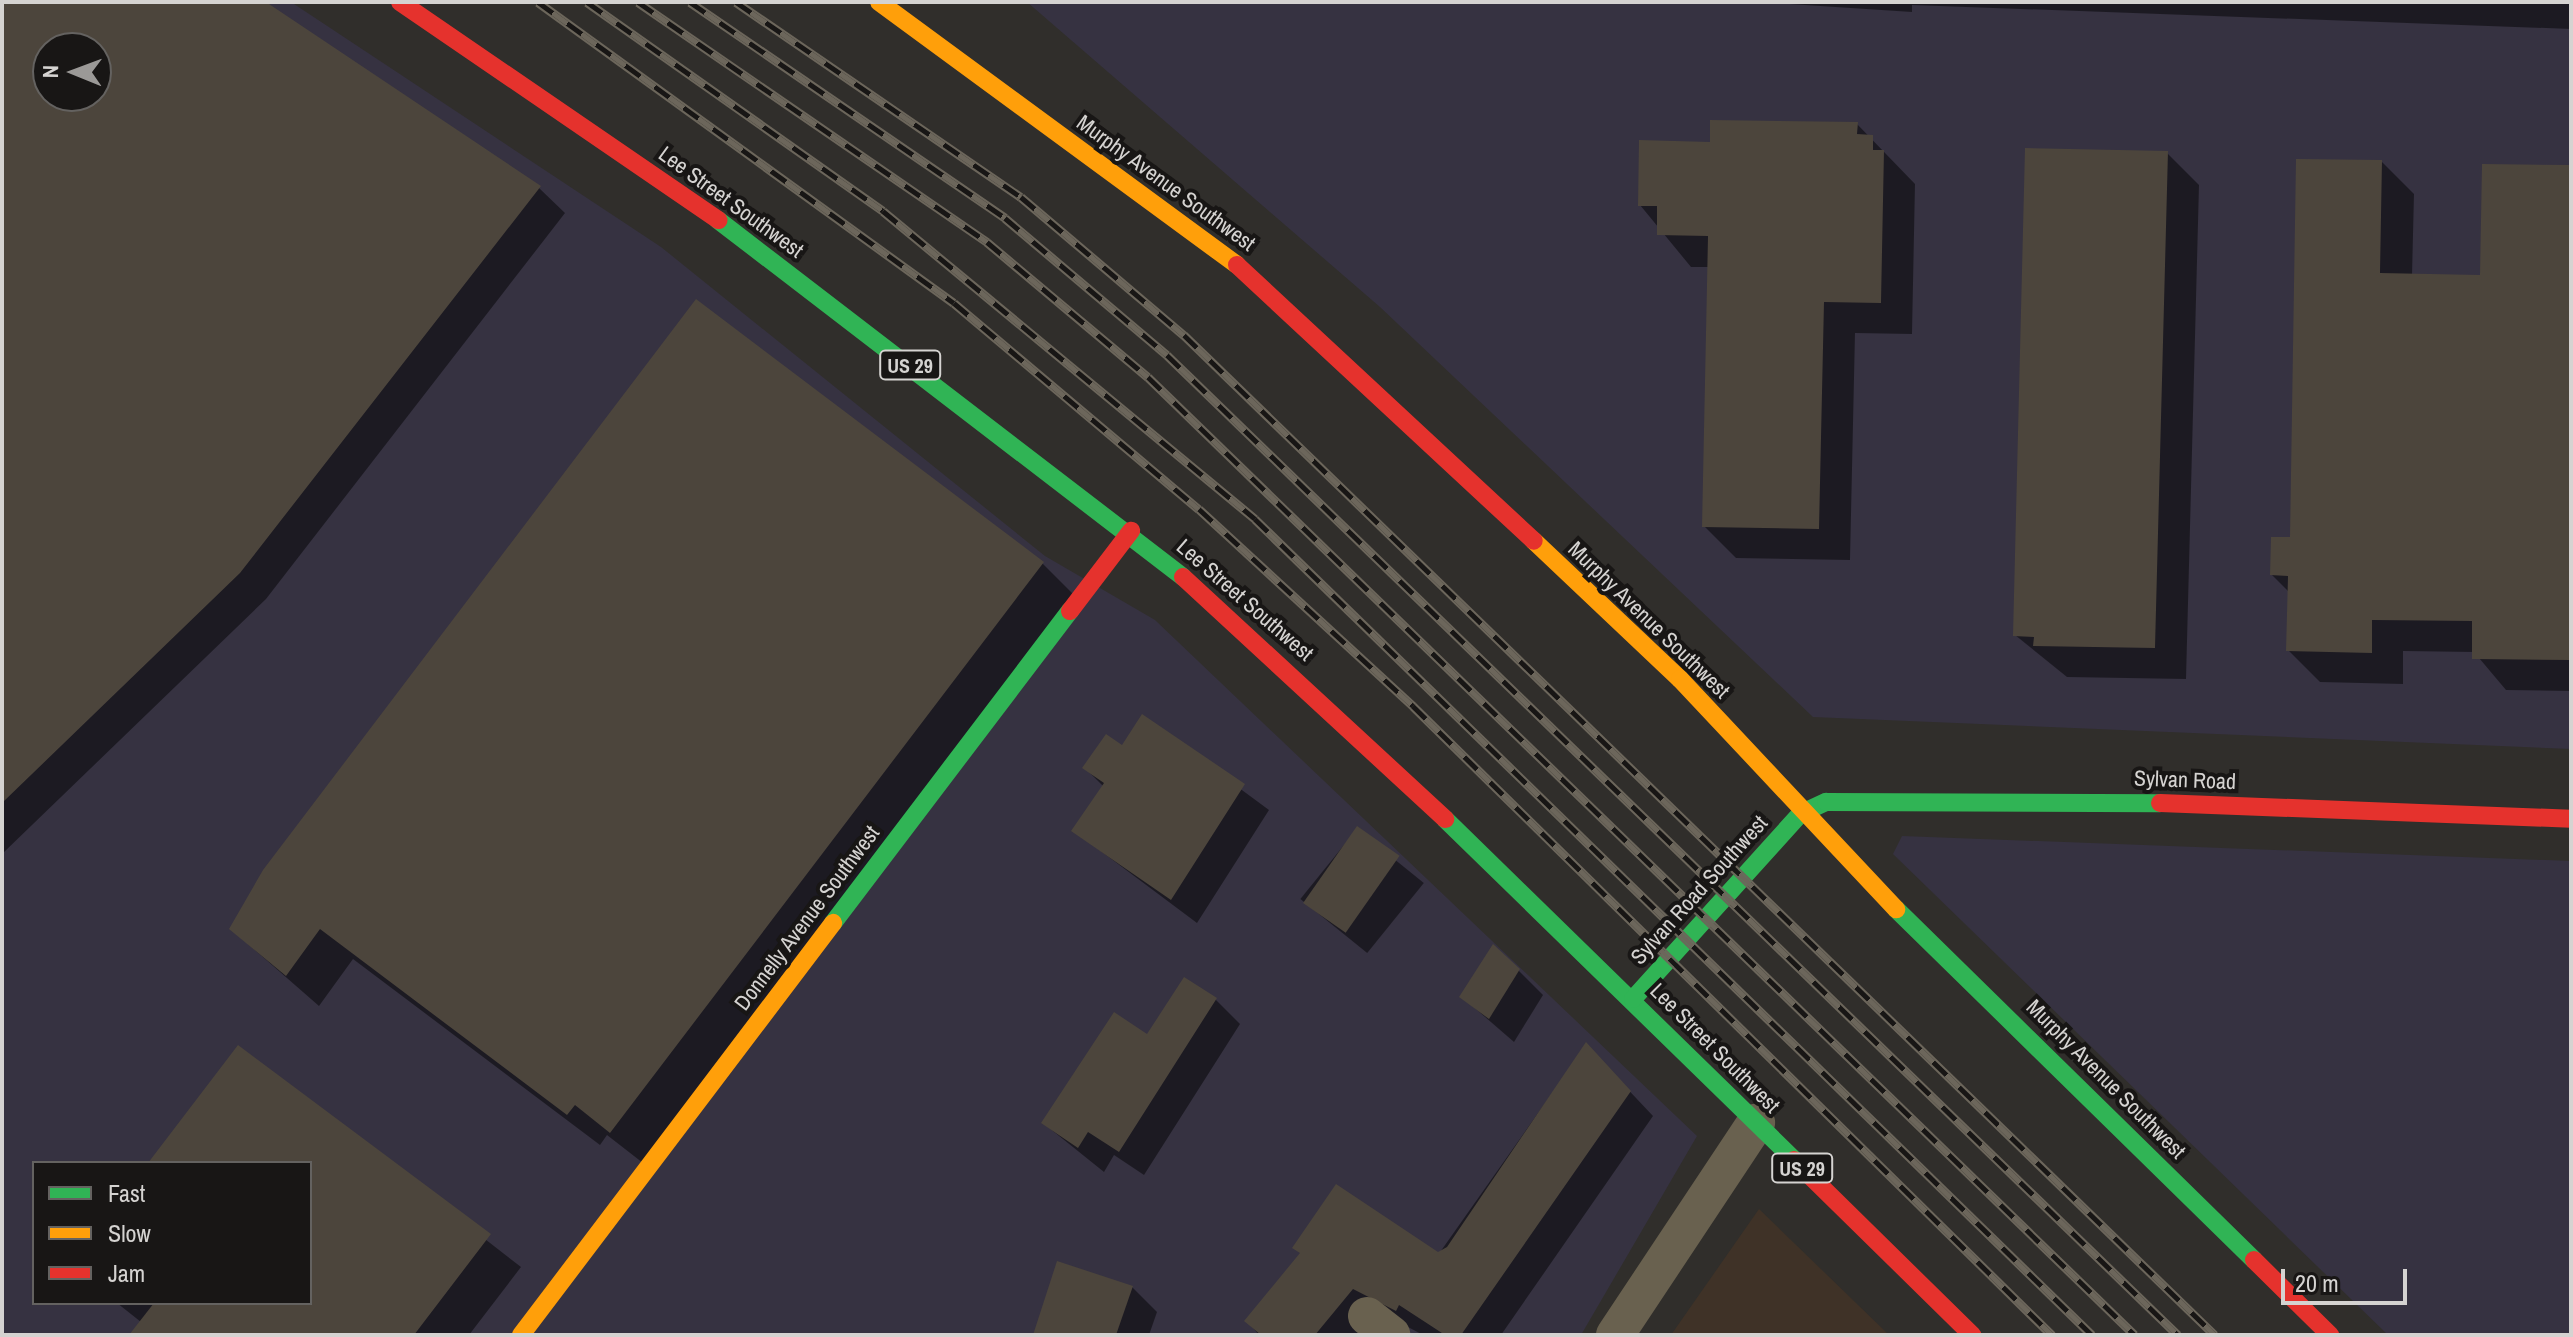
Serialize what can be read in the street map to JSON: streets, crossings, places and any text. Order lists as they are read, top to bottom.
{
  "streets": {
    "main road": [
      "Murphy Avenue Southwest",
      "Lee Street Southwest",
      "US 29",
      "Sylvan Road",
      "Sylvan Road Southwest",
      "Donnelly Avenue Southwest"
    ]
  },
  "crossings": [
    ["Murphy Avenue Southwest", "Sylvan Road"],
    ["Murphy Avenue Southwest", "Sylvan Road Southwest"],
    ["Lee Street Southwest", "Sylvan Road Southwest"],
    ["Lee Street Southwest", "Donnelly Avenue Southwest"],
    ["Sylvan Road", "Sylvan Road Southwest"]
  ],
  "legend": ["Fast", "Slow", "Jam"],
  "scale_bar": "20 m",
  "north": "left"
}
